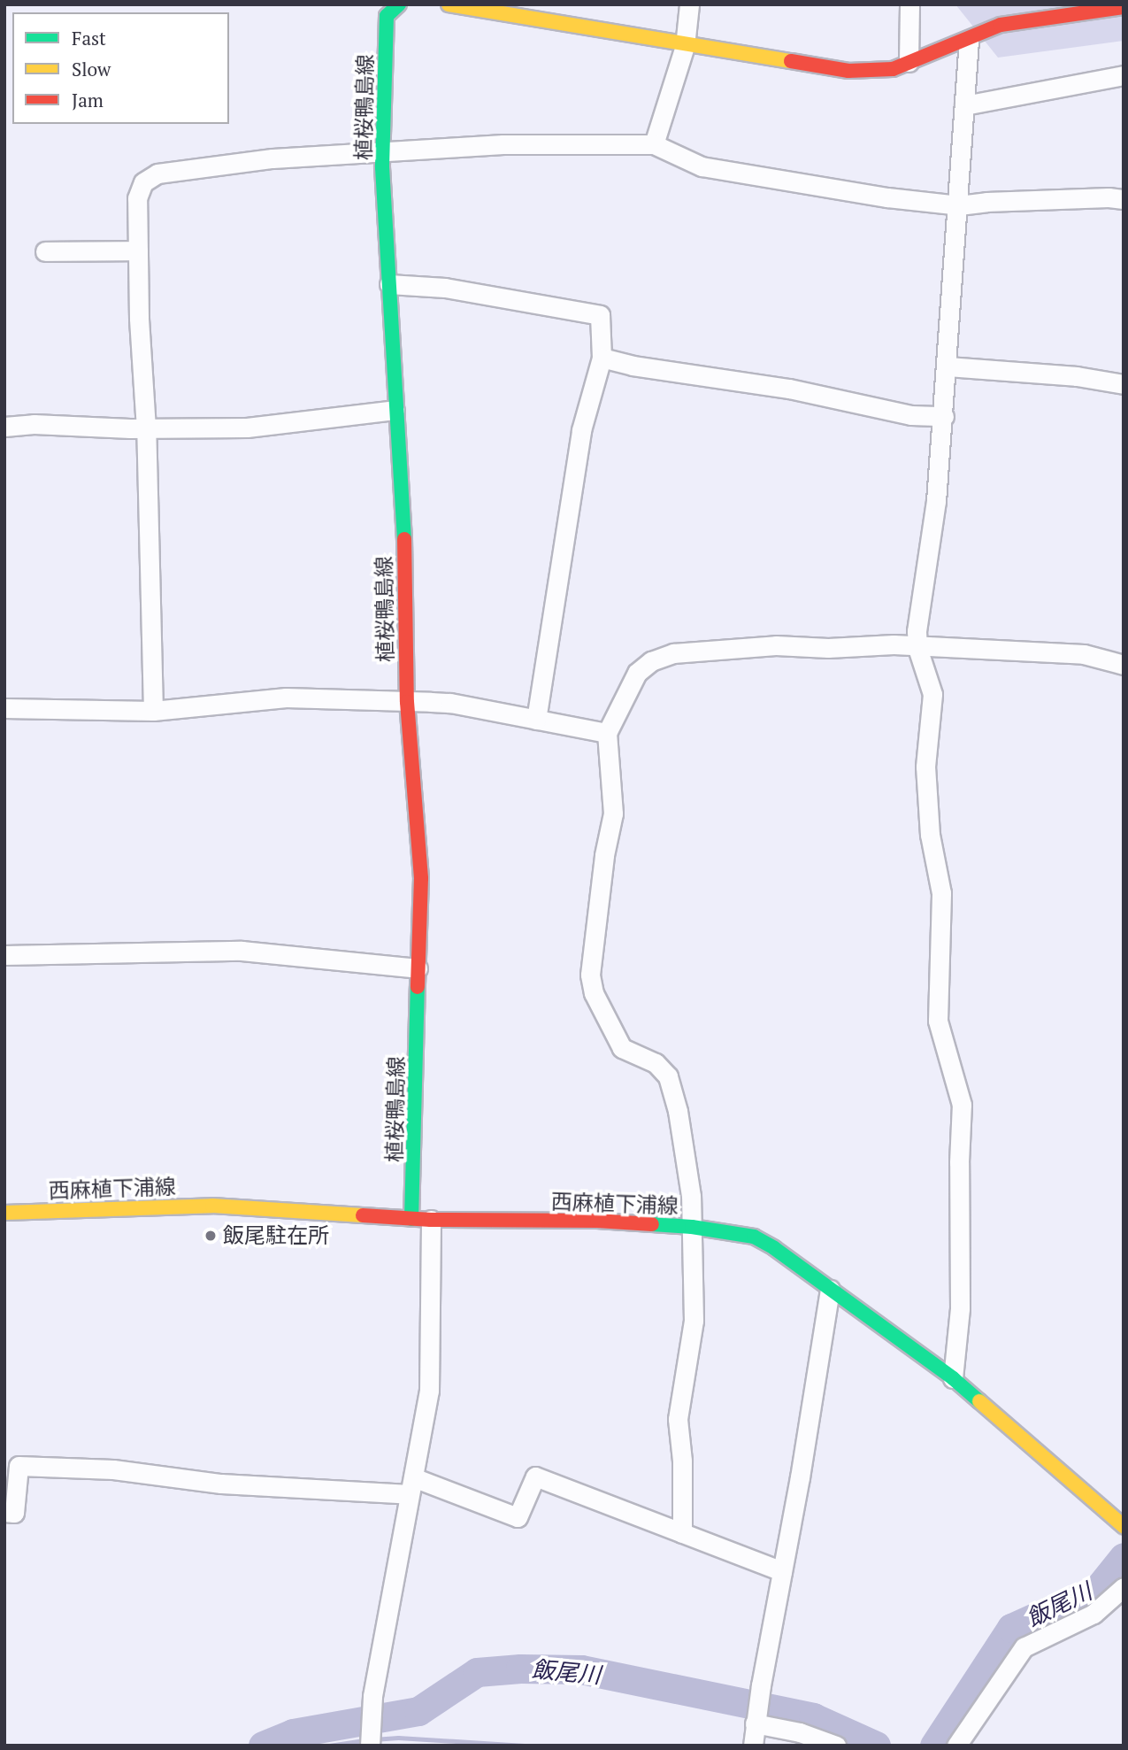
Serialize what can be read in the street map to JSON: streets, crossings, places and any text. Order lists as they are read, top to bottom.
{
  "streets": {
    "main road": ["植桜鴨島線", "西麻植下浦線"]
  },
  "crossings": [
    ["植桜鴨島線", "西麻植下浦線"]
  ],
  "water": ["飯尾川"],
  "places": ["飯尾駐在所"],
  "legend": ["Fast", "Slow", "Jam"]
}
